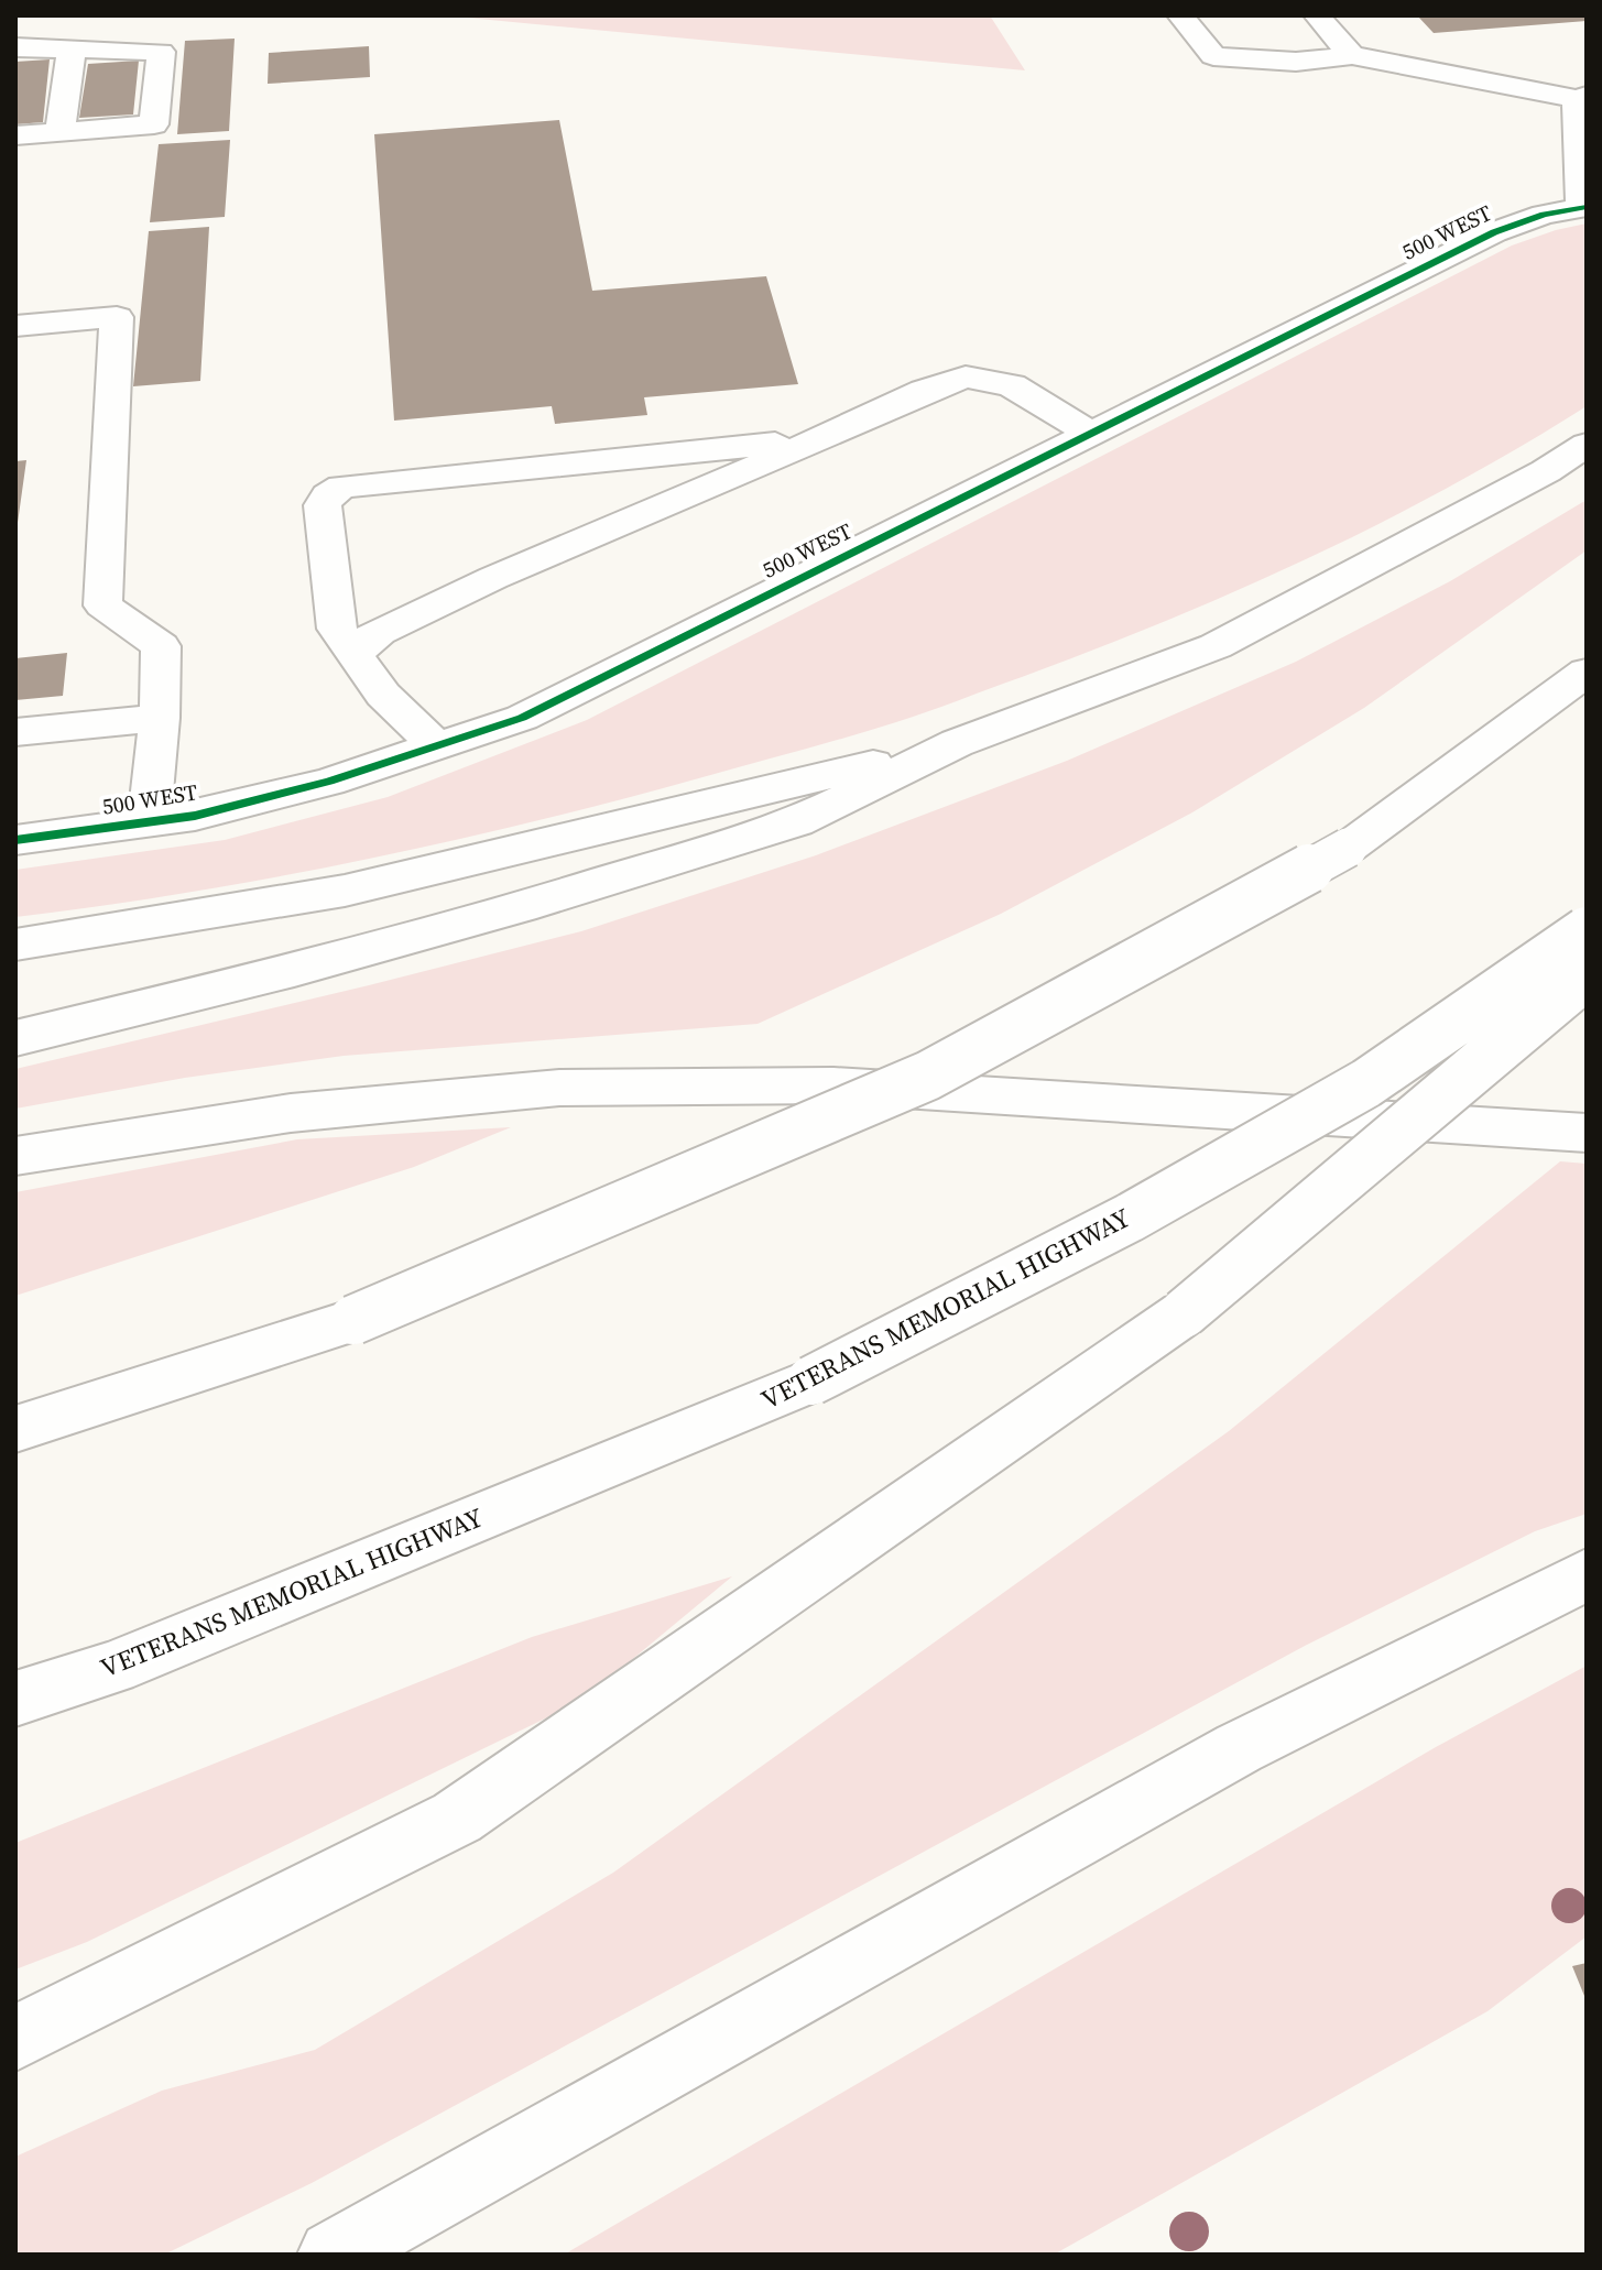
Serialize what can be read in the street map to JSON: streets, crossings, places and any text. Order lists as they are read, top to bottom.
{
  "streets": {
    "main road": ["500 WEST", "VETERANS MEMORIAL HIGHWAY"]
  }
}
